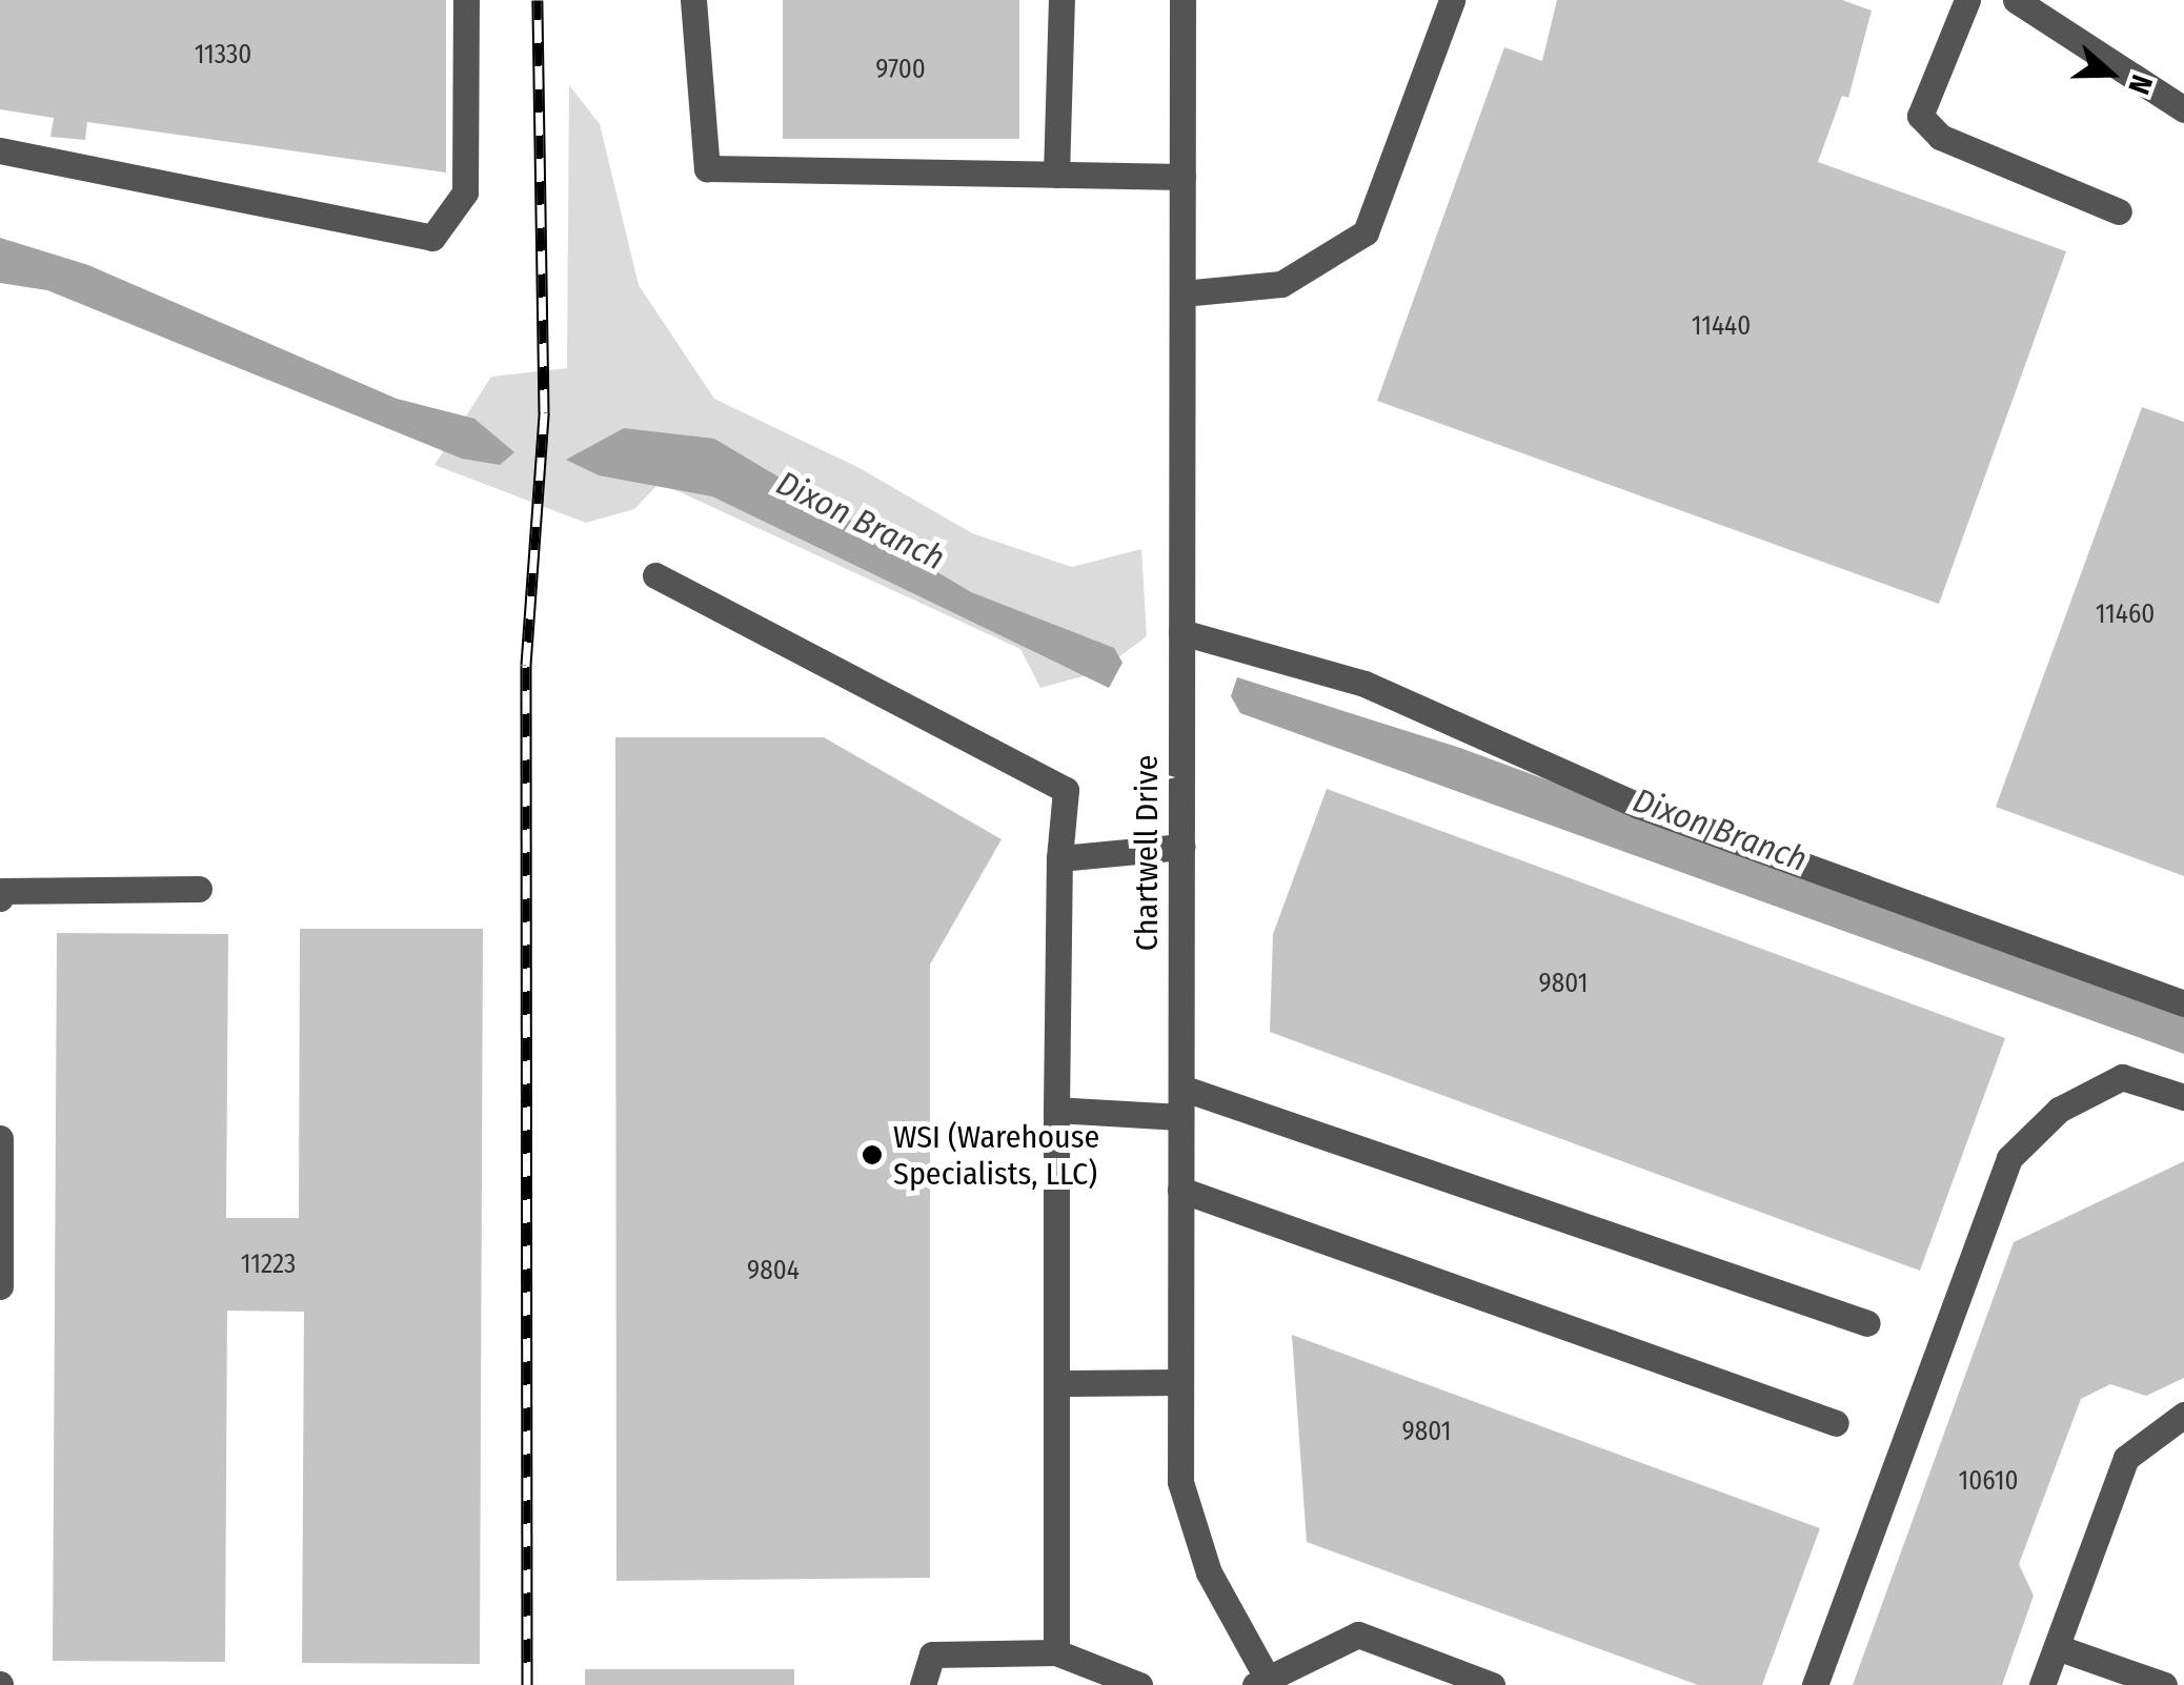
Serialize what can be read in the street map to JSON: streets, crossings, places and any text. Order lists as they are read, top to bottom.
{
  "streets": {
    "street": ["Chartwell Drive"]
  },
  "water": ["Dixon Branch"],
  "places": ["WSI (Warehouse Specialists, LLC)"],
  "house_numbers": [
    "11330",
    "9700",
    "11440",
    "11460",
    "9801",
    "11223",
    "9804",
    "9801",
    "10610"
  ],
  "north": "right"
}
